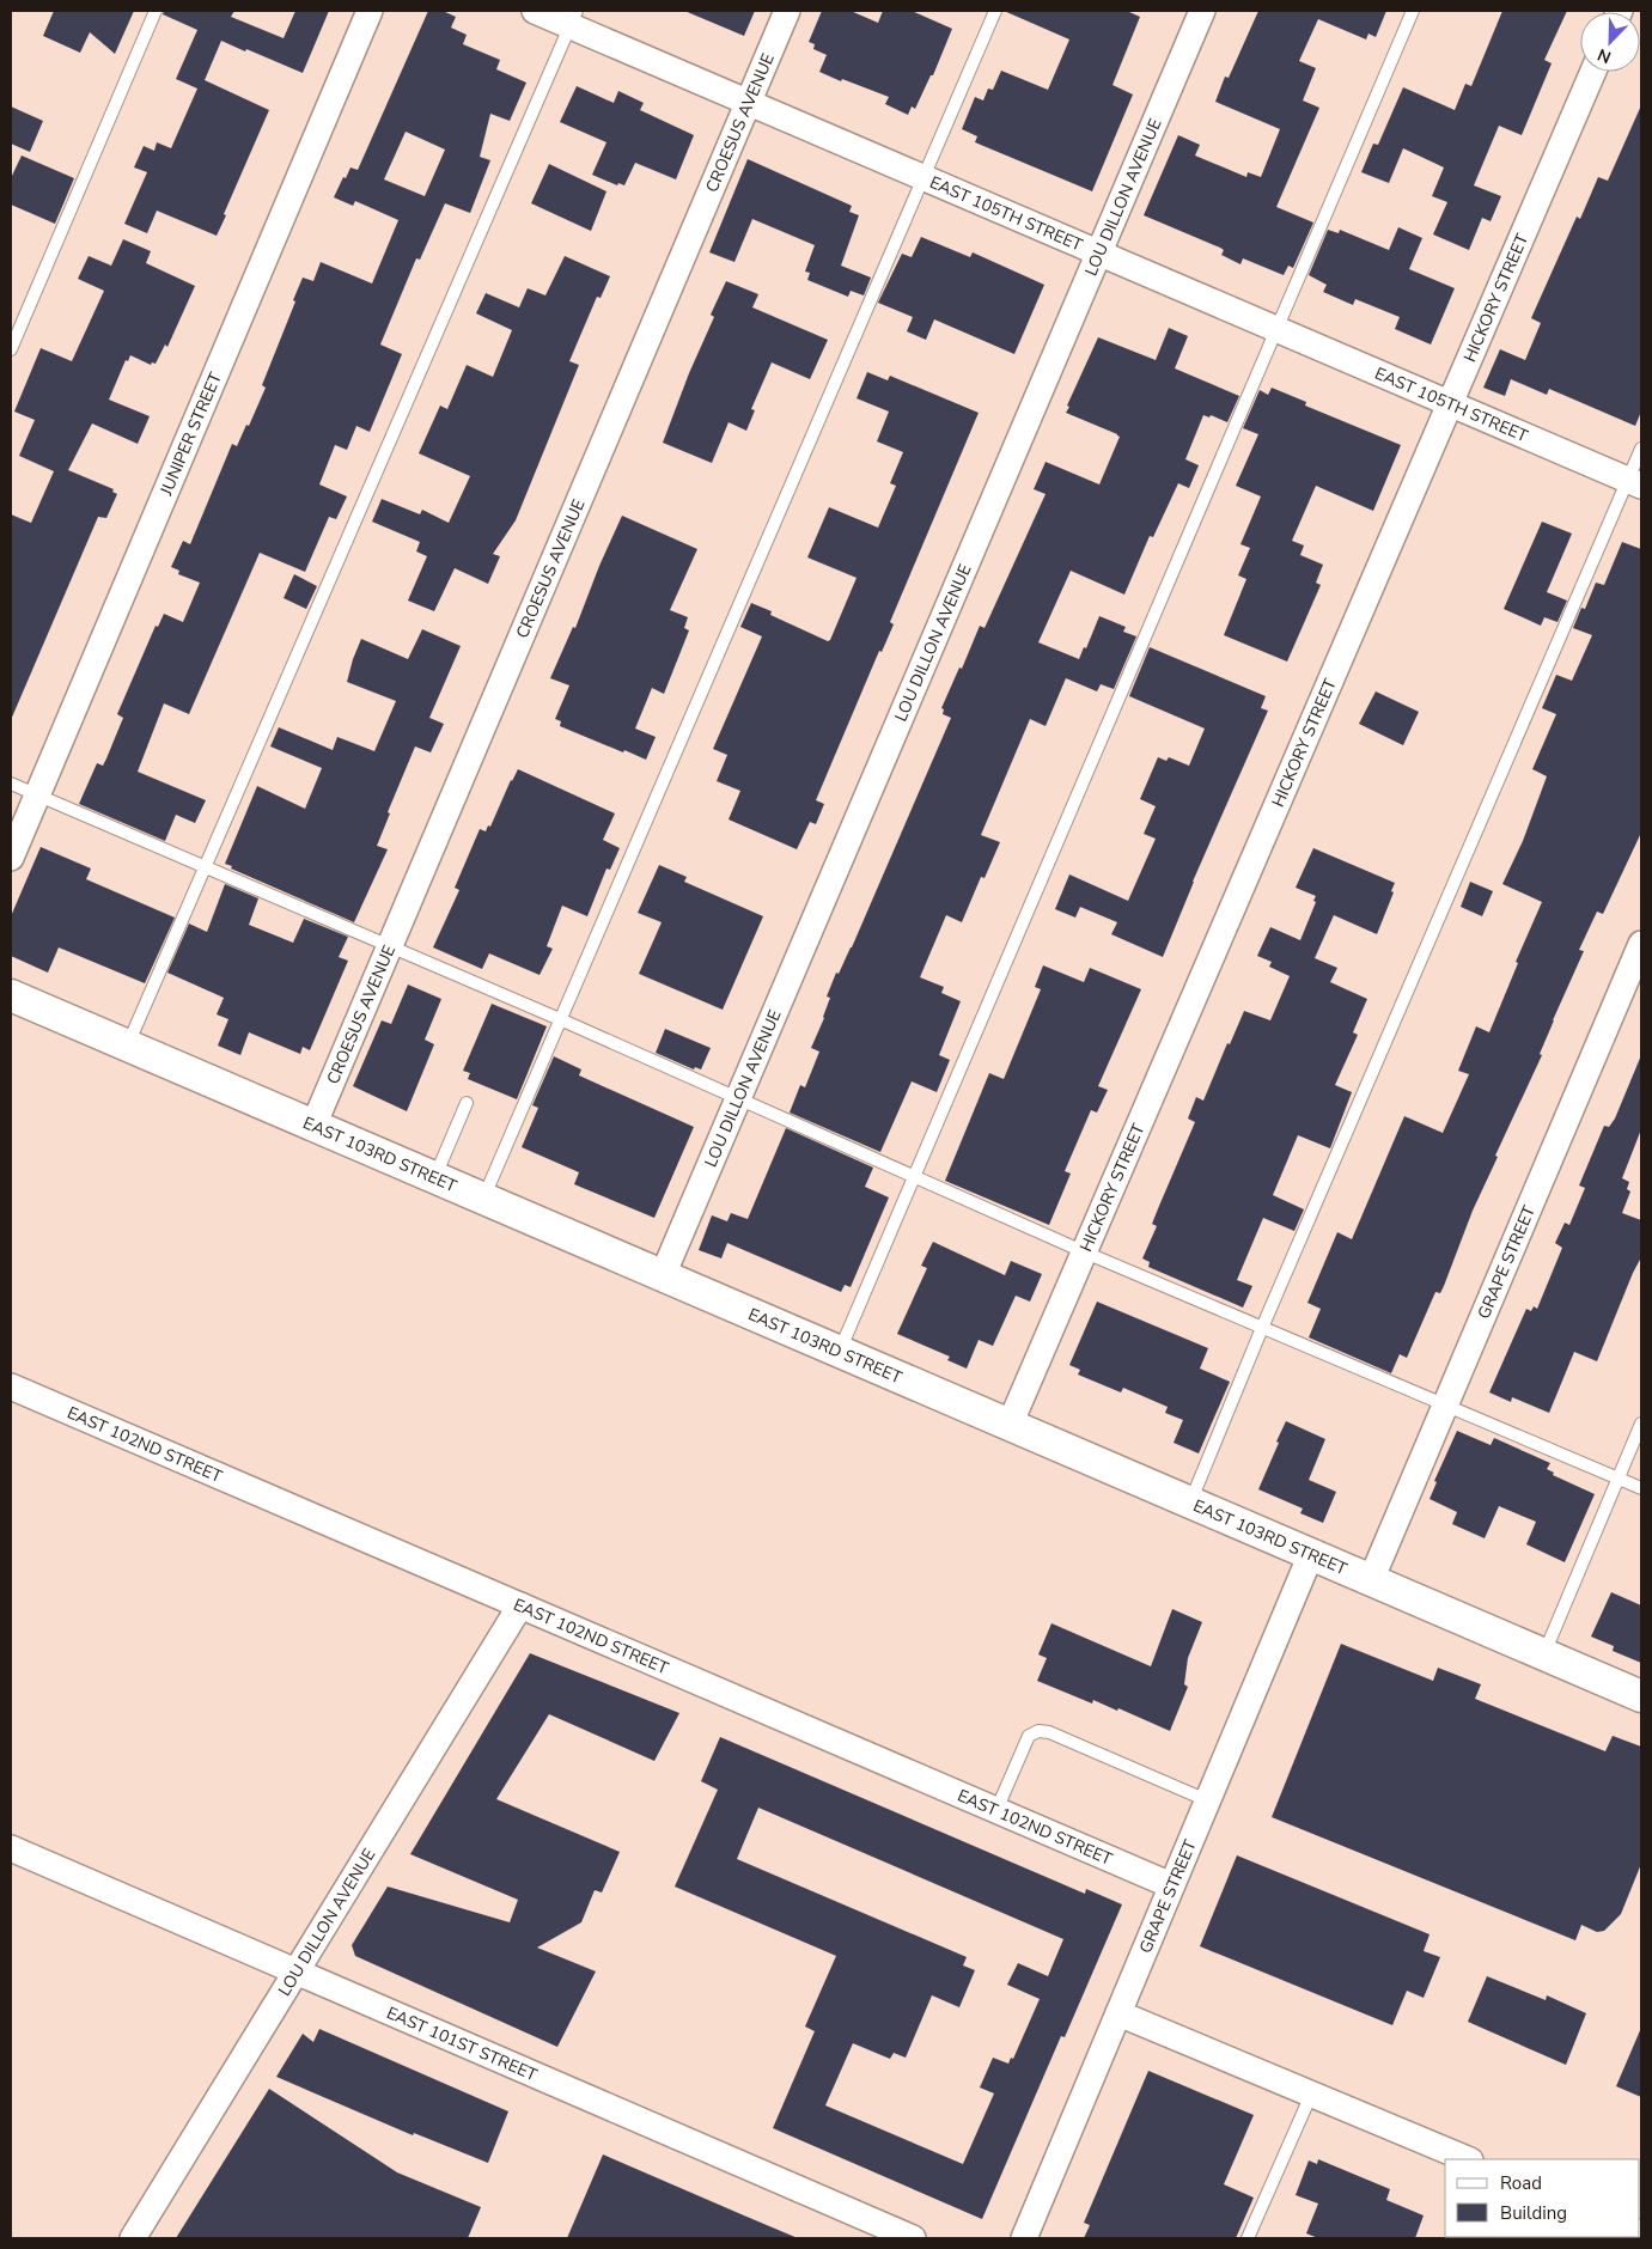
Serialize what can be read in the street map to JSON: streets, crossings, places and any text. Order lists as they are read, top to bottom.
{
  "streets": {
    "street": [
      "CROESUS AVENUE",
      "LOU DILLON AVENUE",
      "EAST 105TH STREET",
      "HICKORY STREET",
      "JUNIPER STREET",
      "EAST 103RD STREET",
      "GRAPE STREET",
      "EAST 102ND STREET",
      "EAST 101ST STREET"
    ]
  },
  "crossings": [
    ["CROESUS AVENUE", "EAST 105TH STREET"],
    ["CROESUS AVENUE", "EAST 103RD STREET"],
    ["LOU DILLON AVENUE", "EAST 105TH STREET"],
    ["LOU DILLON AVENUE", "EAST 103RD STREET"],
    ["LOU DILLON AVENUE", "EAST 102ND STREET"],
    ["LOU DILLON AVENUE", "EAST 101ST STREET"],
    ["EAST 105TH STREET", "HICKORY STREET"],
    ["HICKORY STREET", "EAST 103RD STREET"],
    ["EAST 103RD STREET", "GRAPE STREET"],
    ["GRAPE STREET", "EAST 102ND STREET"]
  ],
  "legend": ["Road", "Building"],
  "north": "bottom left"
}
